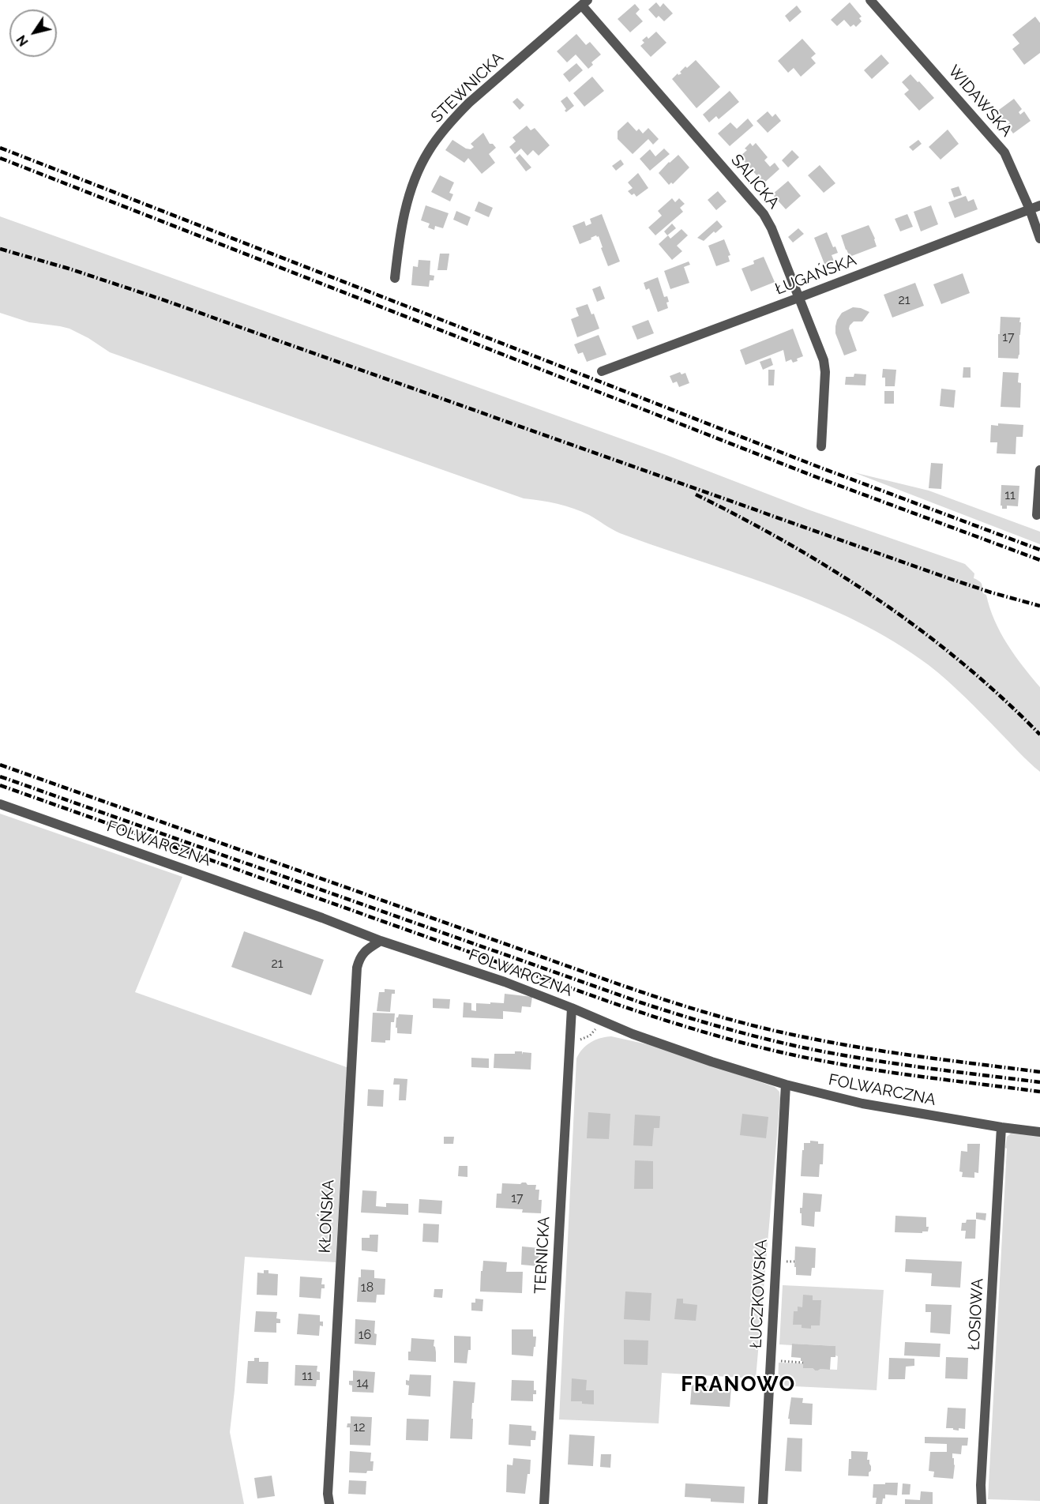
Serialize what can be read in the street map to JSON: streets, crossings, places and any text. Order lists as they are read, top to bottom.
{
  "streets": {
    "street": [
      "STEWNICKA",
      "WIDAWSKA",
      "SALICKA",
      "ŁUGAŃSKA",
      "FOLWARCZNA",
      "KŁOŃSKA",
      "TERNICKA",
      "ŁUCZKOWSKA",
      "ŁOSIOWA"
    ]
  },
  "crossings": [
    ["STEWNICKA", "SALICKA"],
    ["WIDAWSKA", "ŁUGAŃSKA"],
    ["SALICKA", "ŁUGAŃSKA"],
    ["FOLWARCZNA", "KŁOŃSKA"],
    ["FOLWARCZNA", "TERNICKA"],
    ["FOLWARCZNA", "ŁUCZKOWSKA"],
    ["FOLWARCZNA", "ŁOSIOWA"]
  ],
  "districts": ["FRANOWO"],
  "house_numbers": [
    "21",
    "17",
    "11",
    "21",
    "17",
    "18",
    "16",
    "11",
    "14",
    "12"
  ],
  "north": "bottom left"
}
